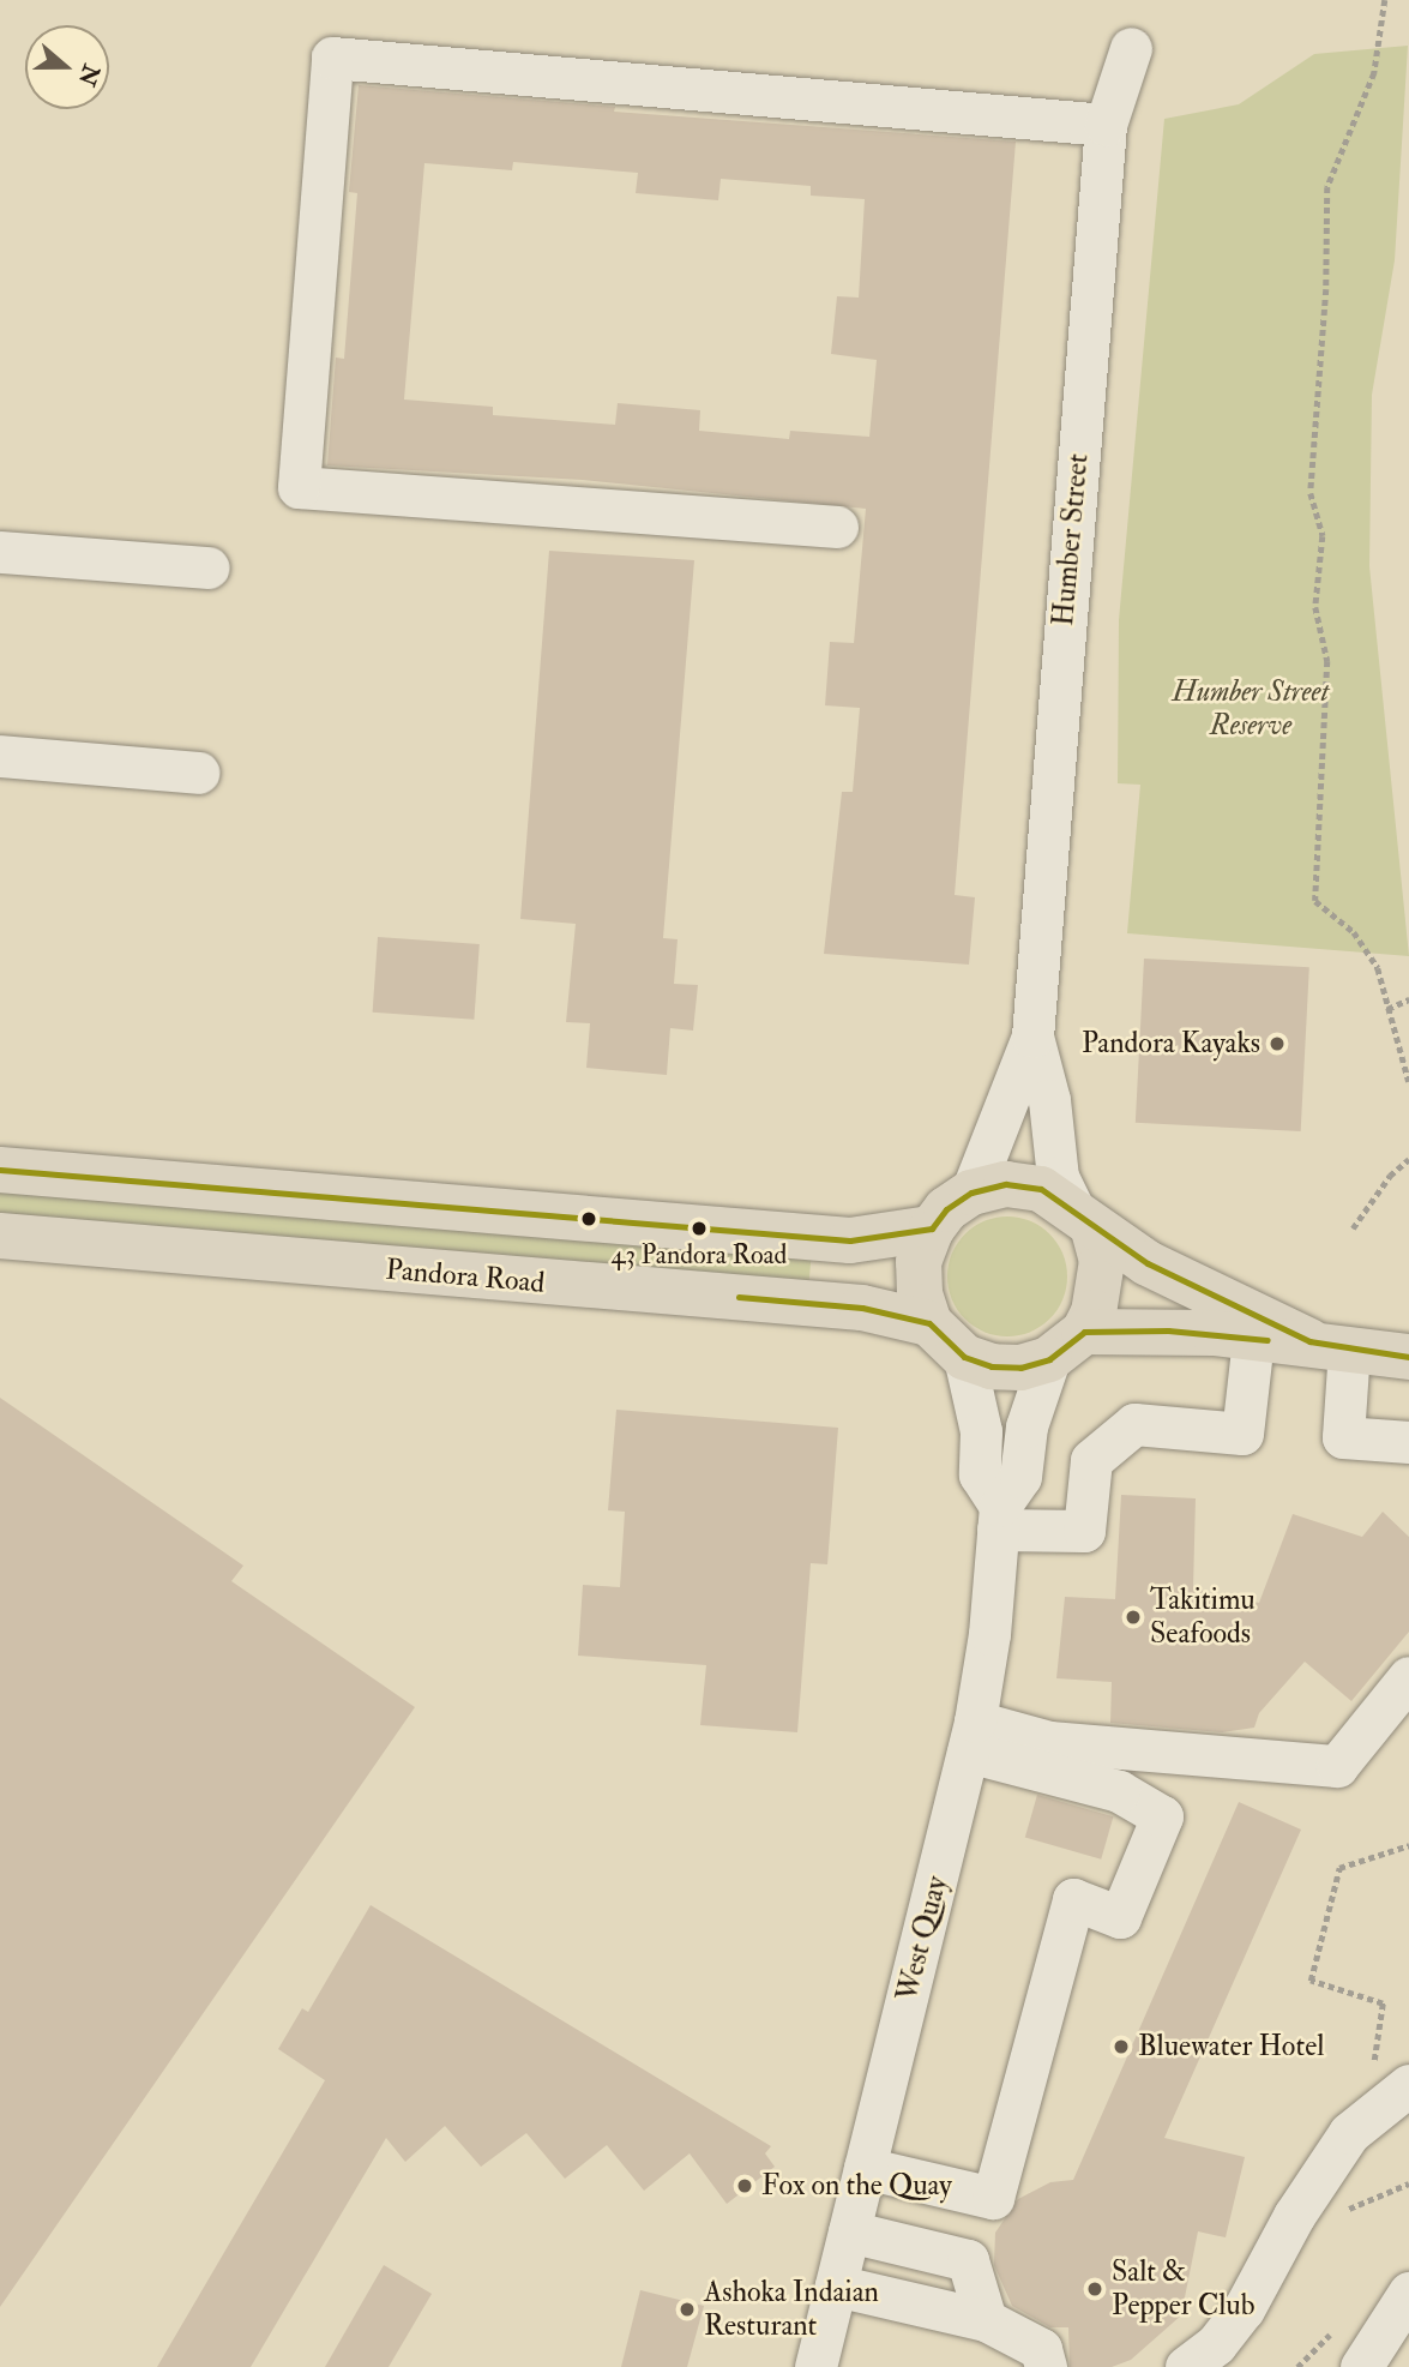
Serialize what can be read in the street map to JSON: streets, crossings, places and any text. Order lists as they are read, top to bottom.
{
  "streets": {
    "main road": ["Pandora Road"],
    "street": ["Humber Street", "West Quay"]
  },
  "crossings": [
    ["Humber Street", "Pandora Road"],
    ["Humber Street", "West Quay"],
    ["Pandora Road", "West Quay"]
  ],
  "parks": ["Humber Street Reserve"],
  "places": [
    "Pandora Kayaks",
    "43 Pandora Road",
    "Takitimu Seafoods",
    "Bluewater Hotel",
    "Fox on the Quay",
    "Salt & Pepper Club",
    "Ashoka Indaian Resturant"
  ],
  "north": "right"
}
